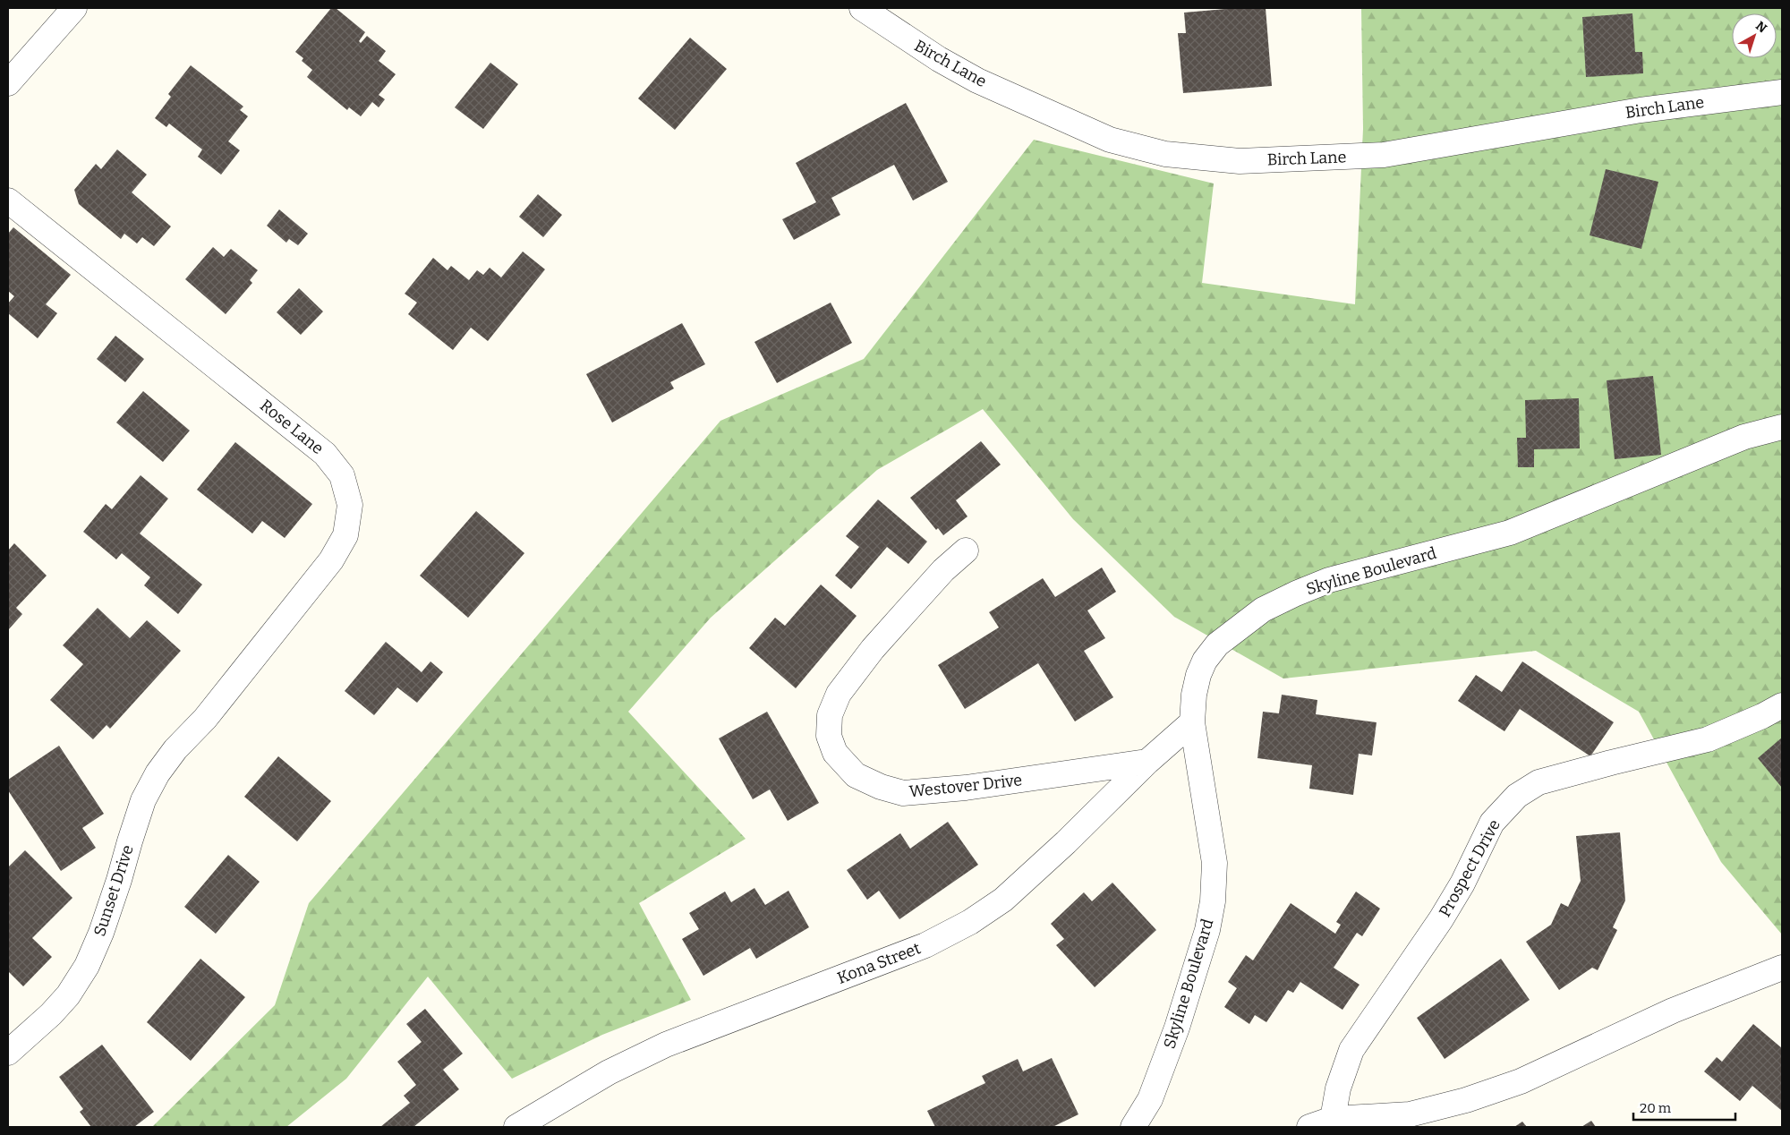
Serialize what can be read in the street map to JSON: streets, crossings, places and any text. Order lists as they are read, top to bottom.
{
  "streets": {
    "street": [
      "Birch Lane",
      "Rose Lane",
      "Skyline Boulevard",
      "Westover Drive",
      "Prospect Drive",
      "Sunset Drive",
      "Kona Street"
    ]
  },
  "crossings": [
    ["Rose Lane", "Sunset Drive"],
    ["Skyline Boulevard", "Kona Street"],
    ["Westover Drive", "Kona Street"]
  ],
  "scale_bar": "20 m",
  "north": "top right"
}
